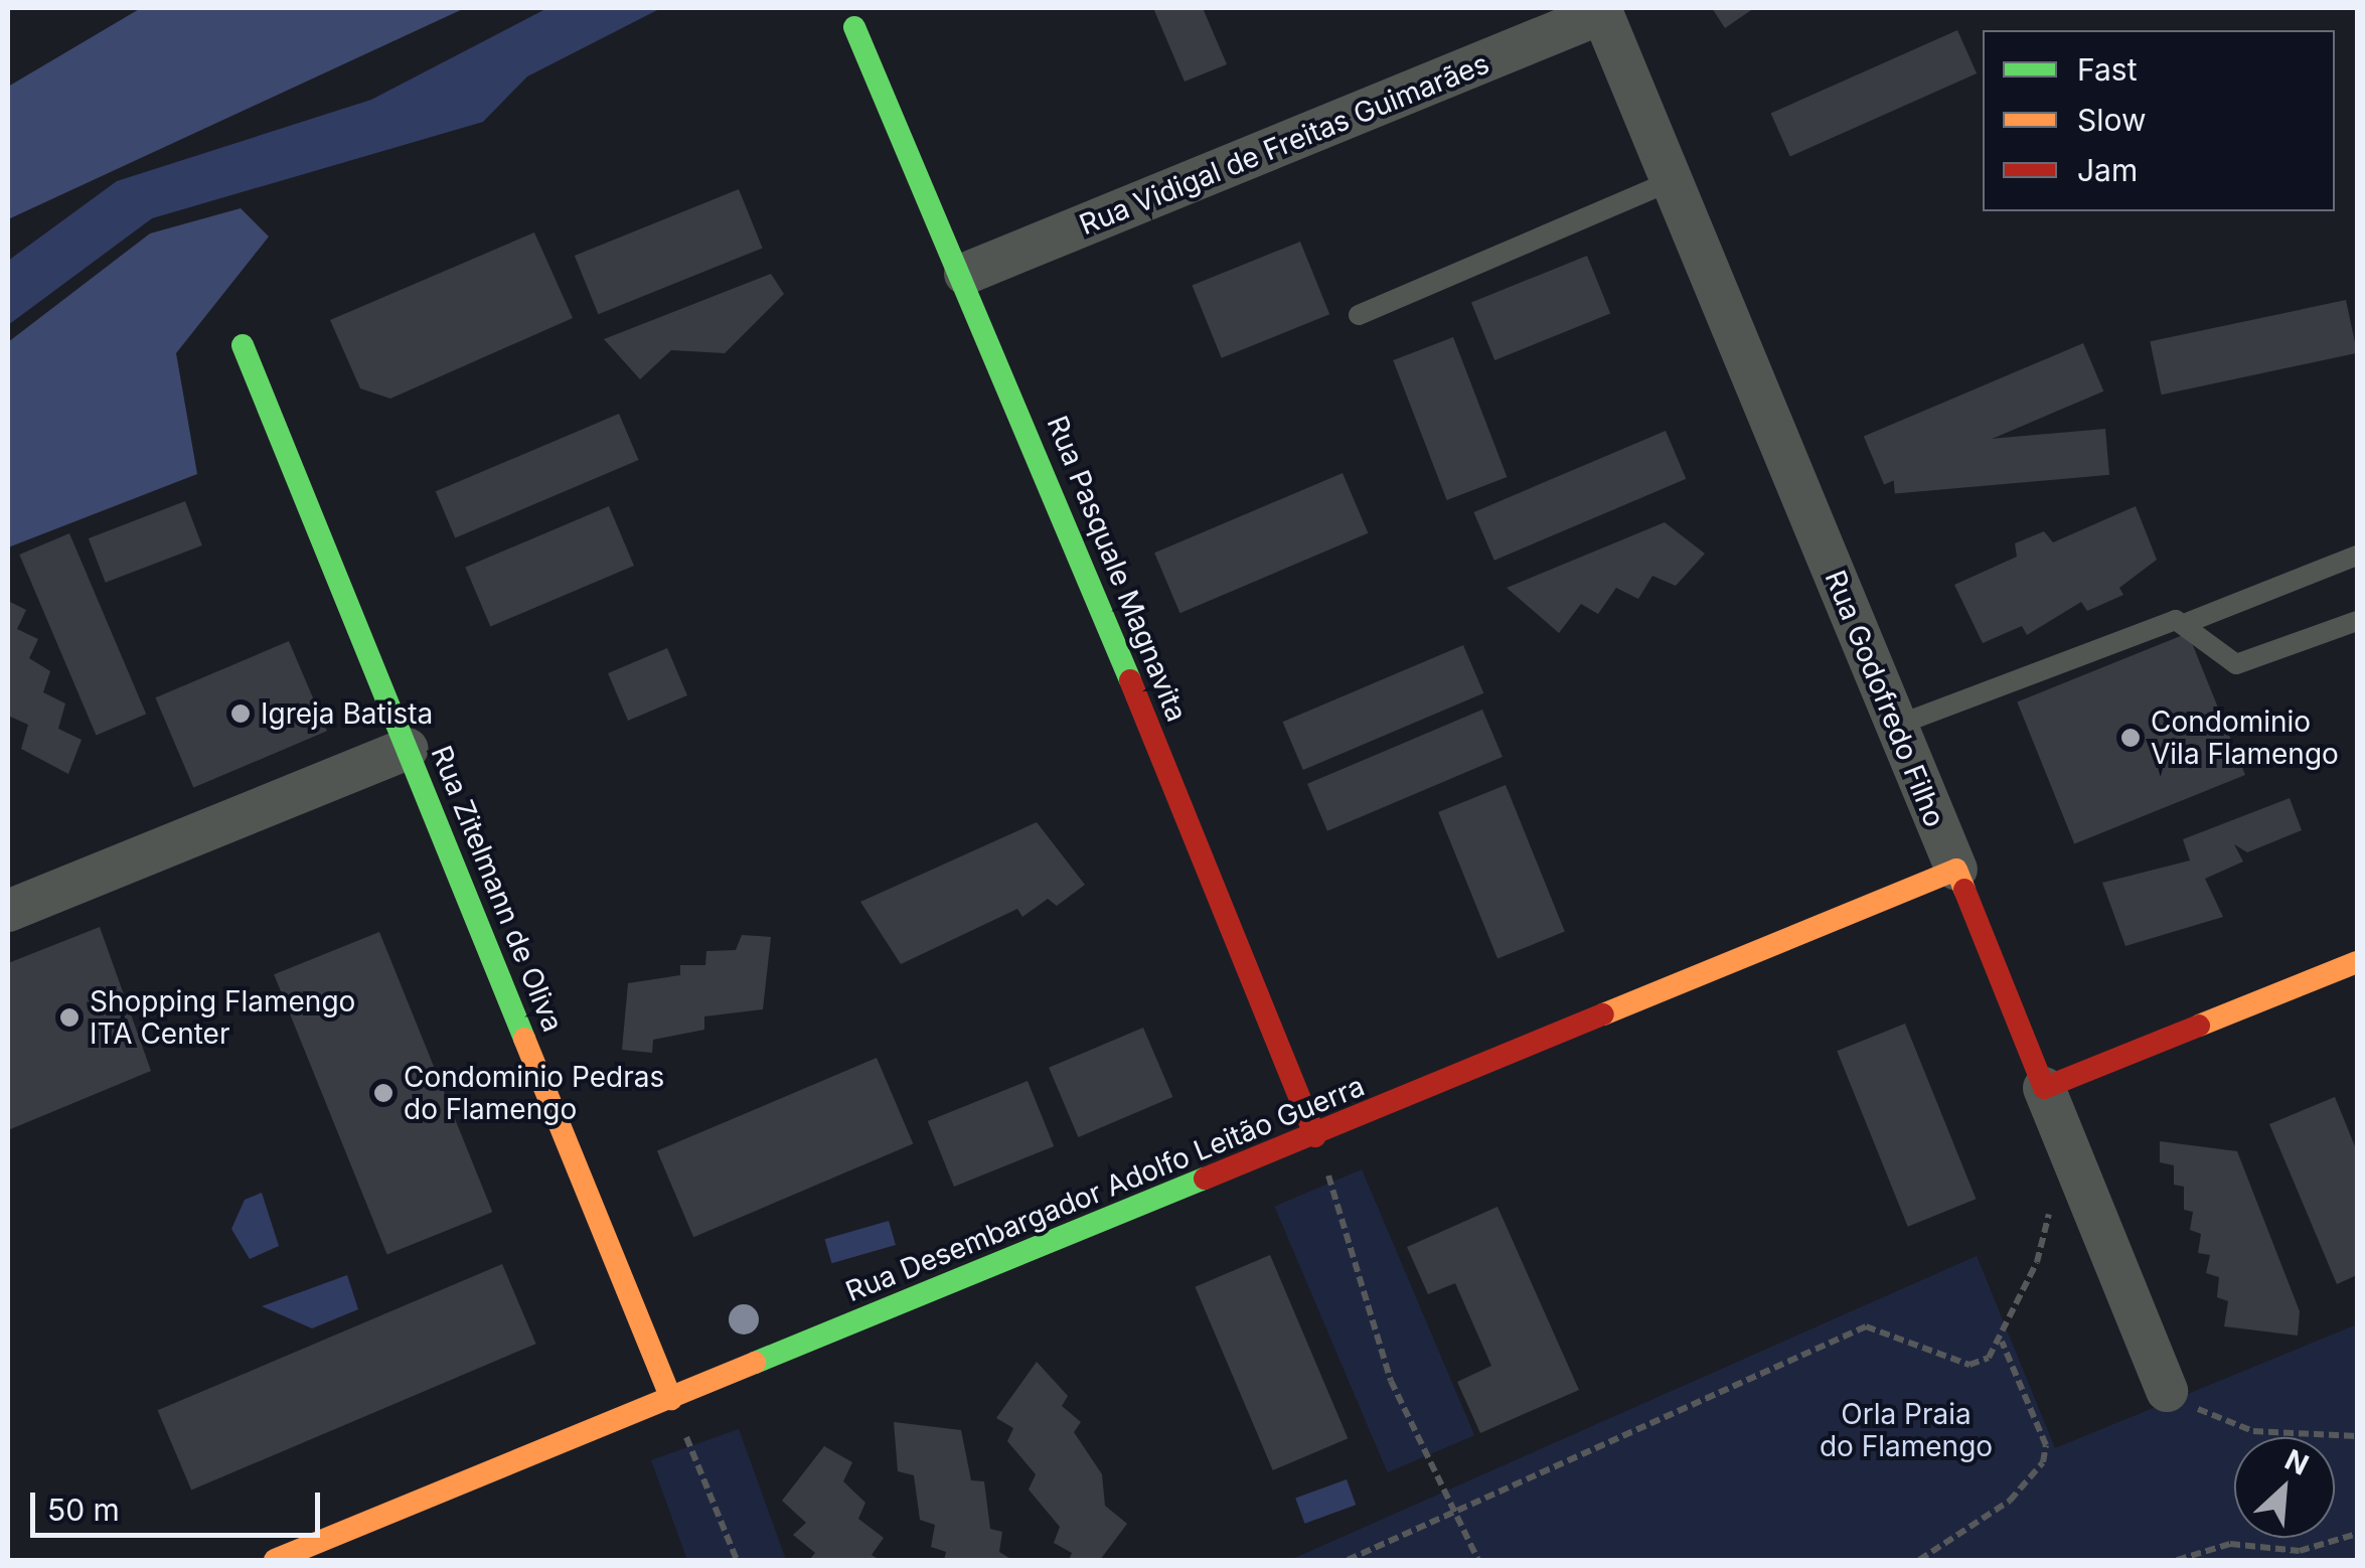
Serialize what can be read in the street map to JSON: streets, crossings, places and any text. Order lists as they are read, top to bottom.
{
  "streets": {
    "street": [
      "Rua Vidigal de Freitas Guimarães",
      "Rua Pasquale Magnavita",
      "Rua Godofredo Filho",
      "Rua Zitelmann de Oliva",
      "Rua Desembargador Adolfo Leitão Guerra"
    ]
  },
  "crossings": [
    ["Rua Vidigal de Freitas Guimarães", "Rua Pasquale Magnavita"],
    ["Rua Vidigal de Freitas Guimarães", "Rua Godofredo Filho"],
    ["Rua Pasquale Magnavita", "Rua Desembargador Adolfo Leitão Guerra"],
    ["Rua Godofredo Filho", "Rua Desembargador Adolfo Leitão Guerra"],
    ["Rua Zitelmann de Oliva", "Rua Desembargador Adolfo Leitão Guerra"]
  ],
  "parks": ["Orla Praia do Flamengo"],
  "places": [
    "Igreja Batista",
    "Condominio Vila Flamengo",
    "Shopping Flamengo ITA Center",
    "Condominio Pedras do Flamengo"
  ],
  "legend": ["Fast", "Slow", "Jam"],
  "scale_bar": "50 m",
  "north": "top right"
}
